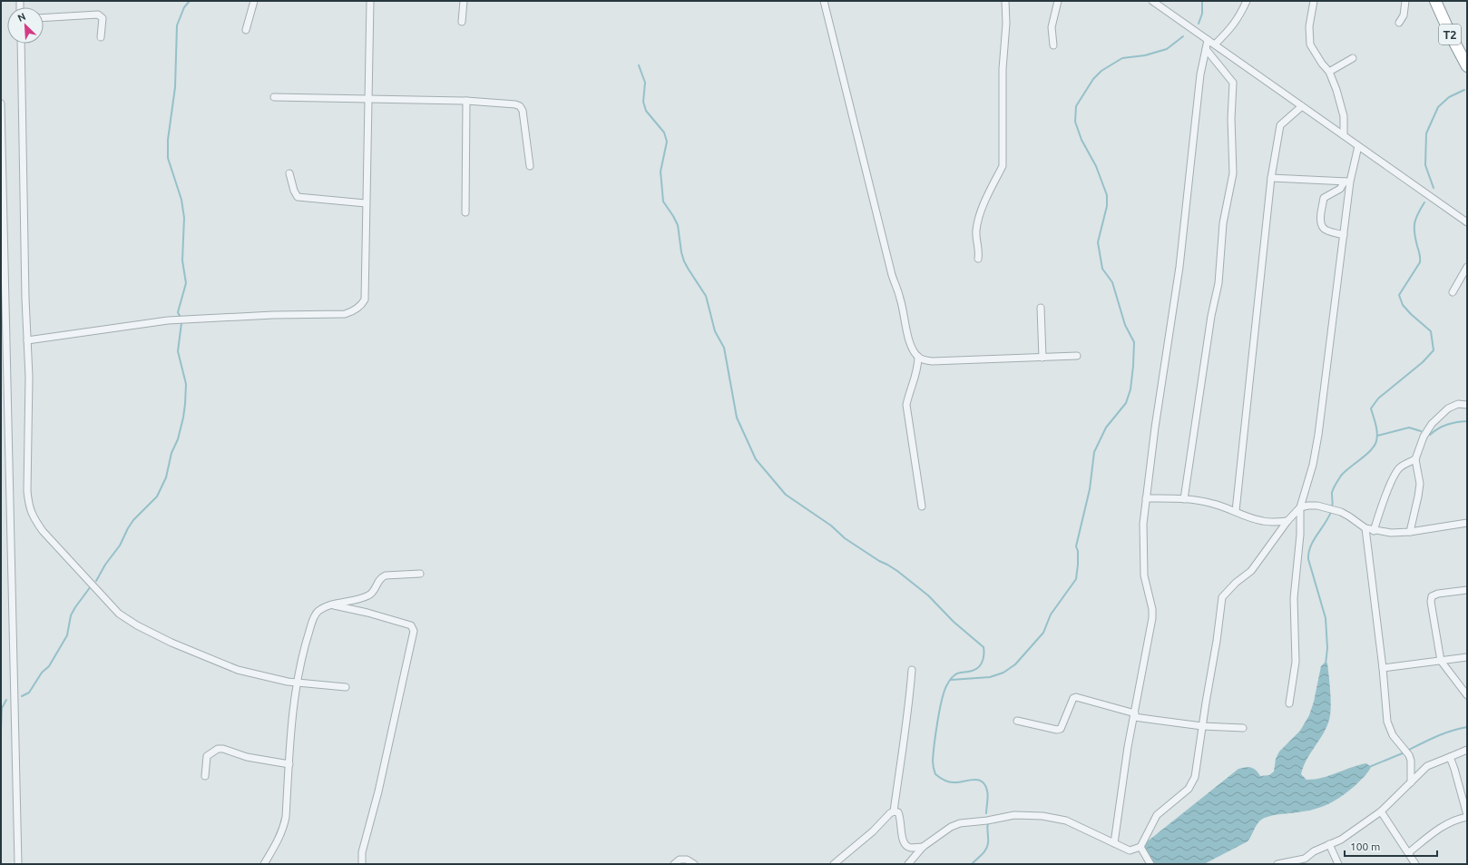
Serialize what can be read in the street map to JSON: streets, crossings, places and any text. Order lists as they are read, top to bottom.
{
  "streets": {
    "highway": ["T2"]
  },
  "scale_bar": "100 m",
  "north": "top left"
}
